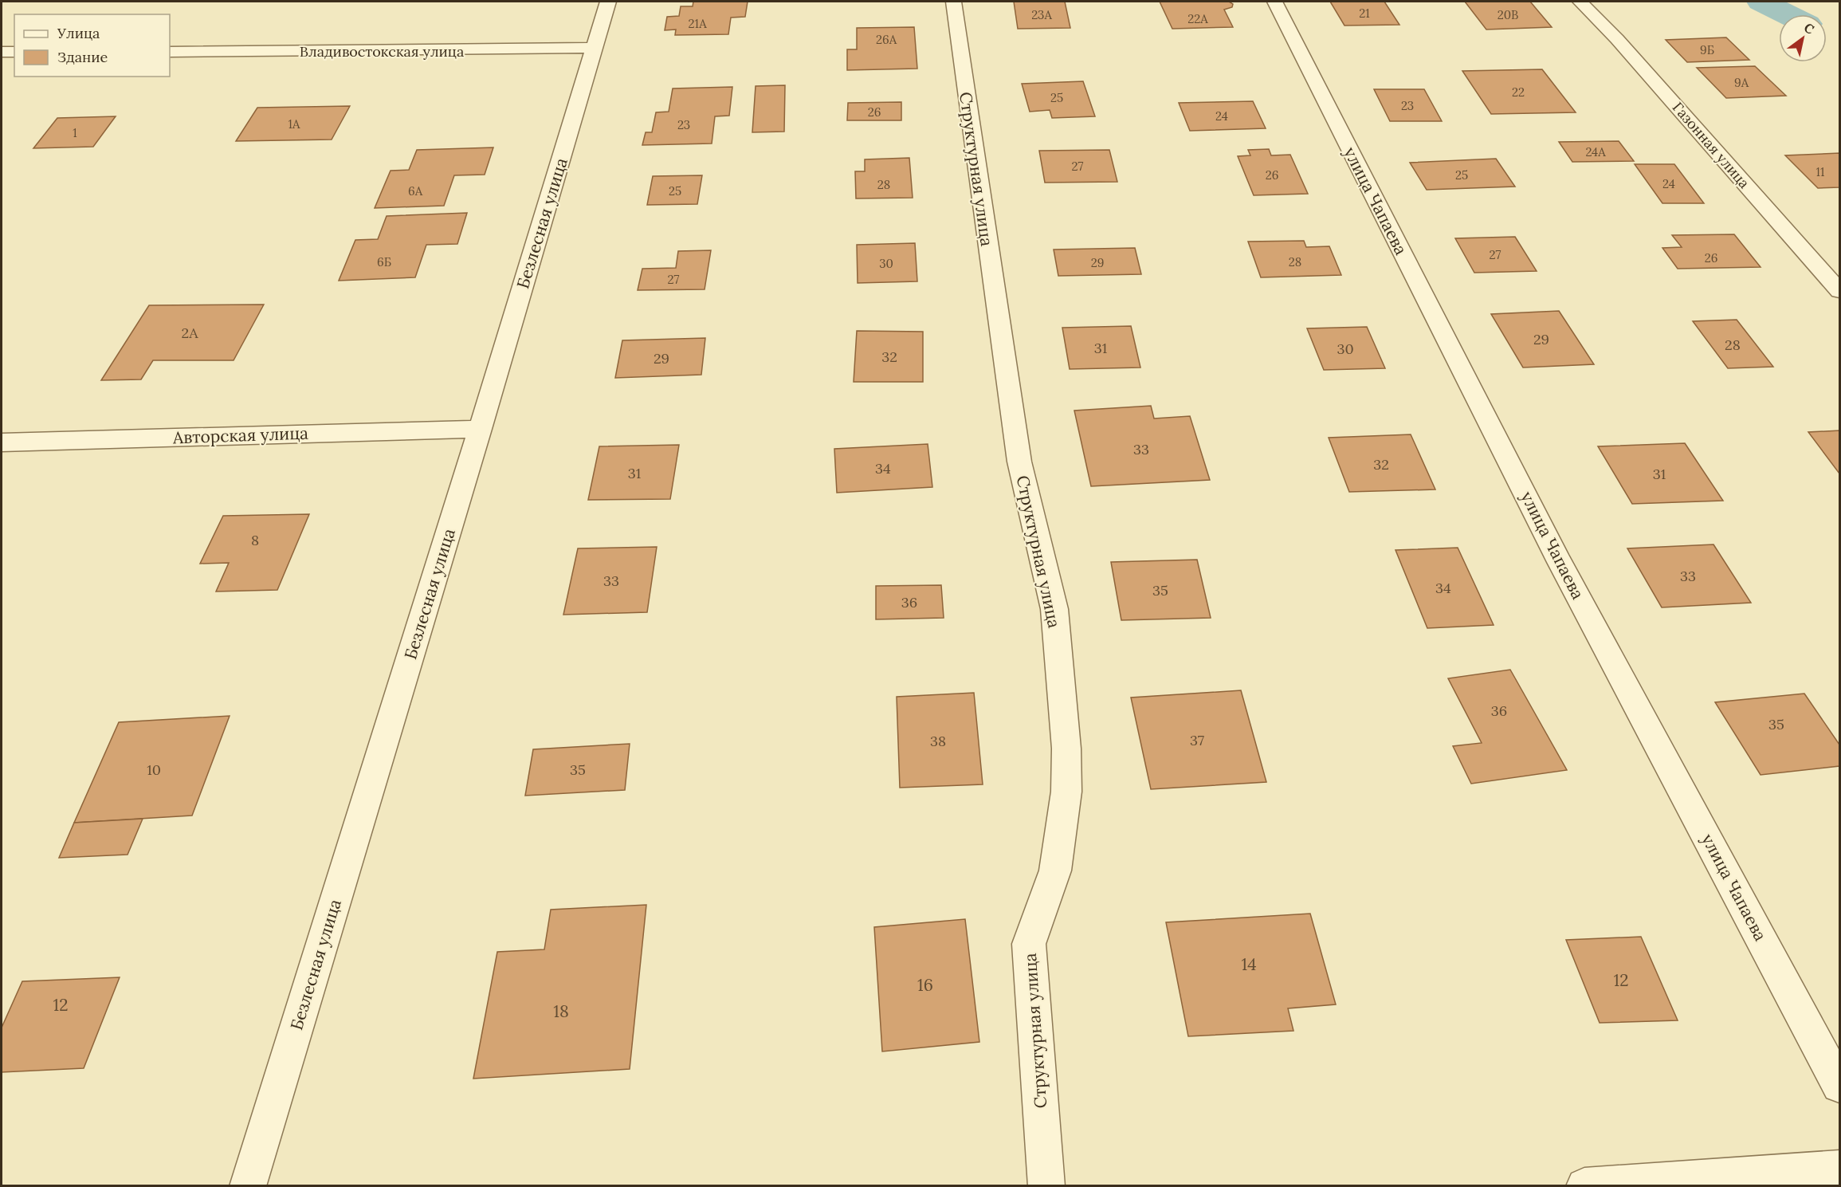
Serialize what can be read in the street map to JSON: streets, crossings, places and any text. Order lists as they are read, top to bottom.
{
  "streets": {
    "street": [
      "Владивостокская улица",
      "Газонная улица",
      "Структурная улица",
      "улица Чапаева",
      "Безлесная улица",
      "Авторская улица"
    ]
  },
  "crossings": [
    ["Владивостокская улица", "Безлесная улица"],
    ["Безлесная улица", "Авторская улица"]
  ],
  "house_numbers": [
    "21",
    "23А",
    "20В",
    "22А",
    "21А",
    "26А",
    "9Б",
    "9А",
    "22",
    "25",
    "23",
    "26",
    "24",
    "1А",
    "23",
    "1",
    "24А",
    "27",
    "11",
    "26",
    "25",
    "24",
    "28",
    "6А",
    "25",
    "27",
    "26",
    "6Б",
    "28",
    "29",
    "30",
    "27",
    "2А",
    "29",
    "28",
    "31",
    "30",
    "32",
    "29",
    "33",
    "32",
    "34",
    "31",
    "31",
    "8",
    "33",
    "33",
    "34",
    "35",
    "36",
    "36",
    "35",
    "37",
    "38",
    "10",
    "35",
    "14",
    "12",
    "16",
    "12",
    "18"
  ],
  "legend": ["Улица", "Здание"],
  "north": "top right"
}
